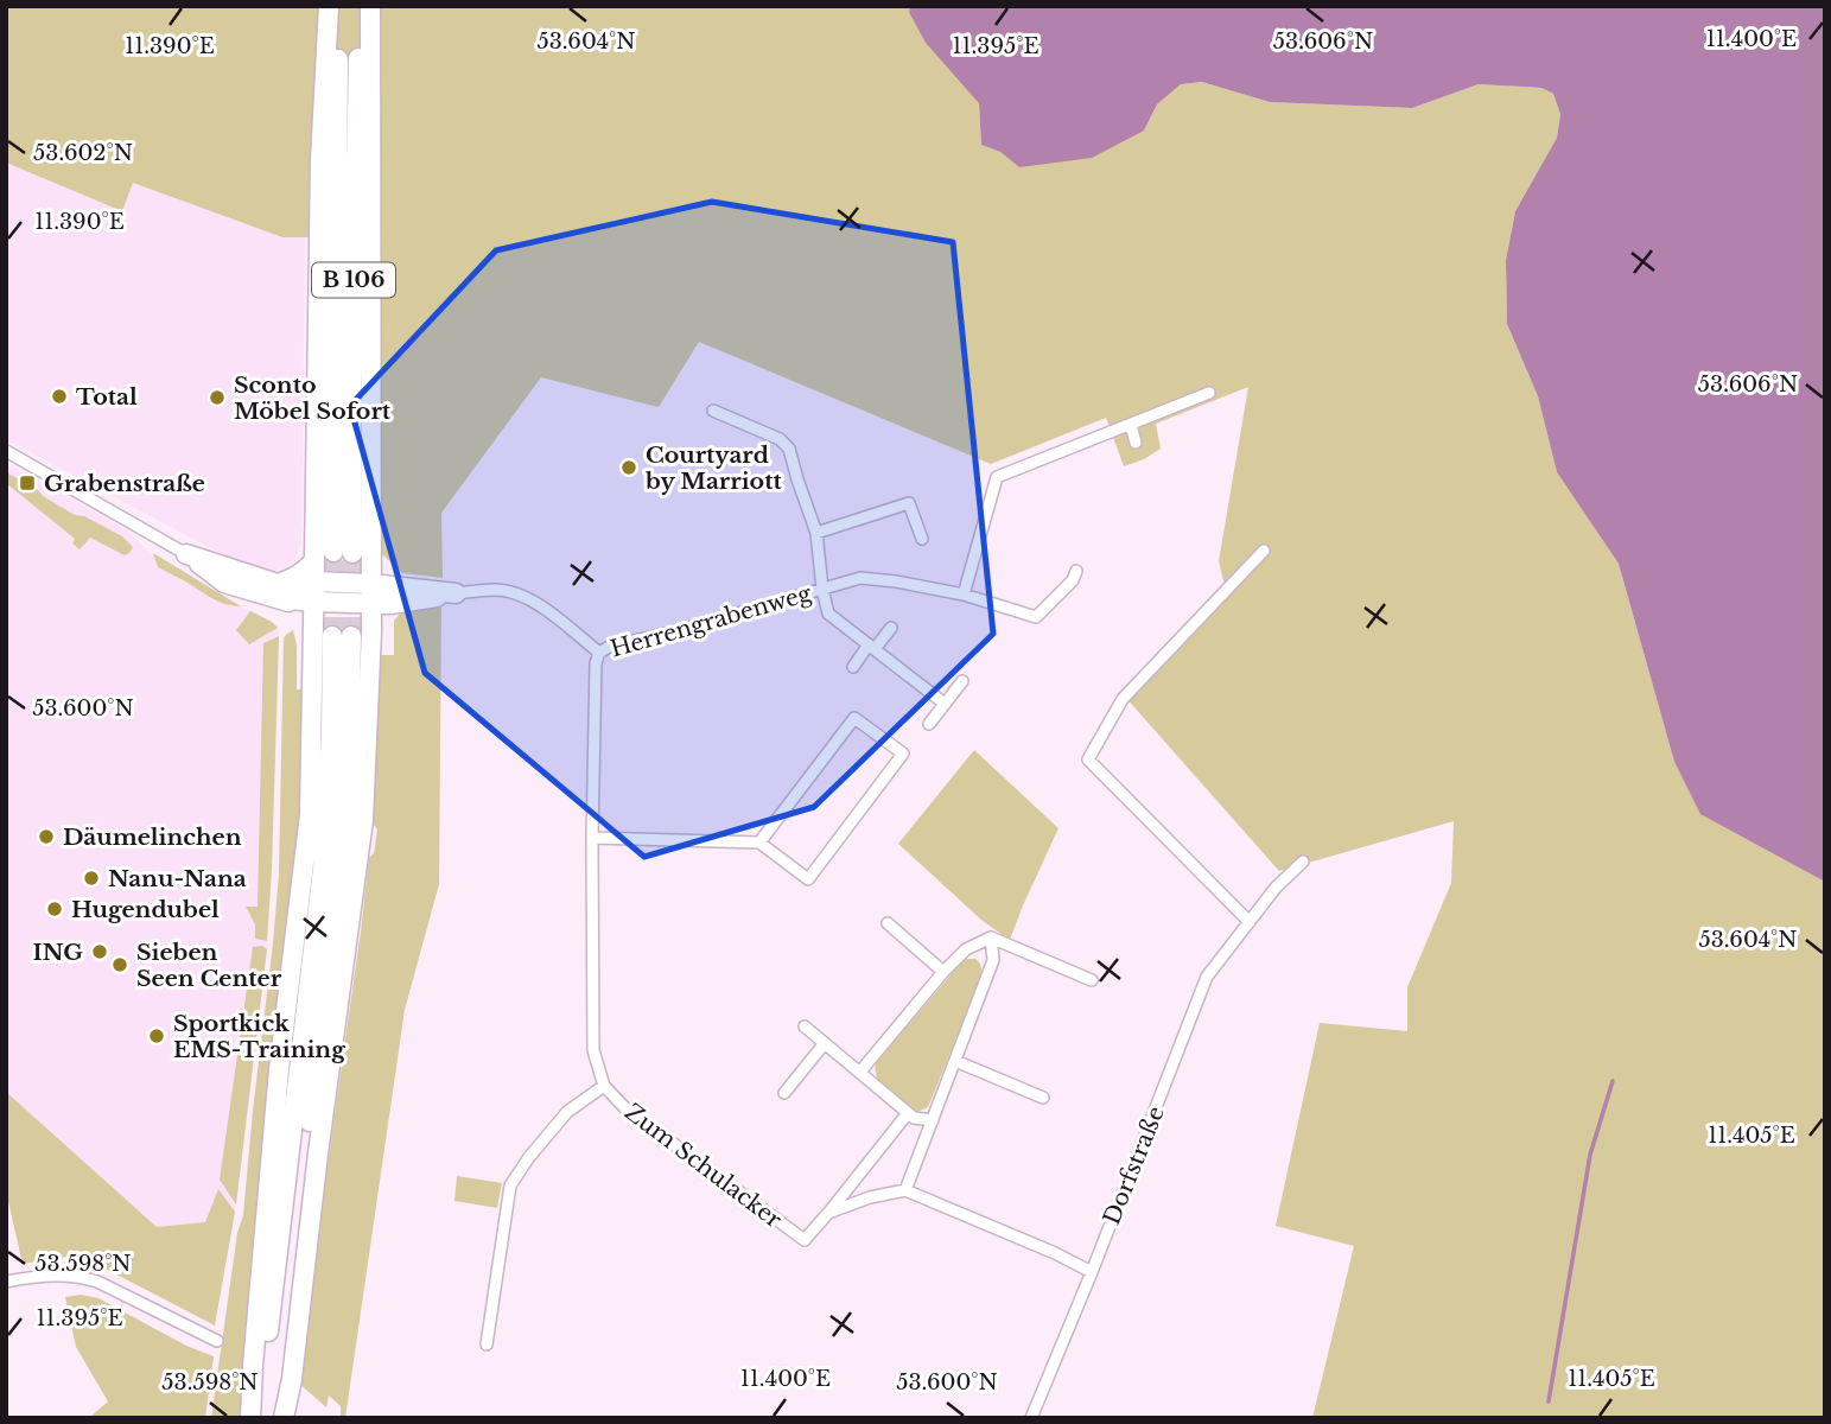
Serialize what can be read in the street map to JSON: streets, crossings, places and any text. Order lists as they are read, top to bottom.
{
  "streets": {
    "highway": ["B 106"],
    "street": ["Herrengrabenweg", "Zum Schulacker", "Dorfstraße"]
  },
  "crossings": [
    ["Herrengrabenweg", "Zum Schulacker"]
  ],
  "places": {
    "other": [
      "Total",
      "Sconto Möbel Sofort",
      "Courtyard by Marriott",
      "Däumelinchen",
      "Nanu-Nana",
      "Hugendubel",
      "ING",
      "Sieben Seen Center",
      "Sportkick EMS-Training"
    ],
    "transit": ["Grabenstraße"]
  },
  "coordinates": [
    "11.400°E",
    "53.604°N",
    "53.606°N",
    "11.390°E",
    "11.395°E",
    "53.602°N",
    "53.600°N",
    "11.405°E",
    "53.598°N"
  ]
}
